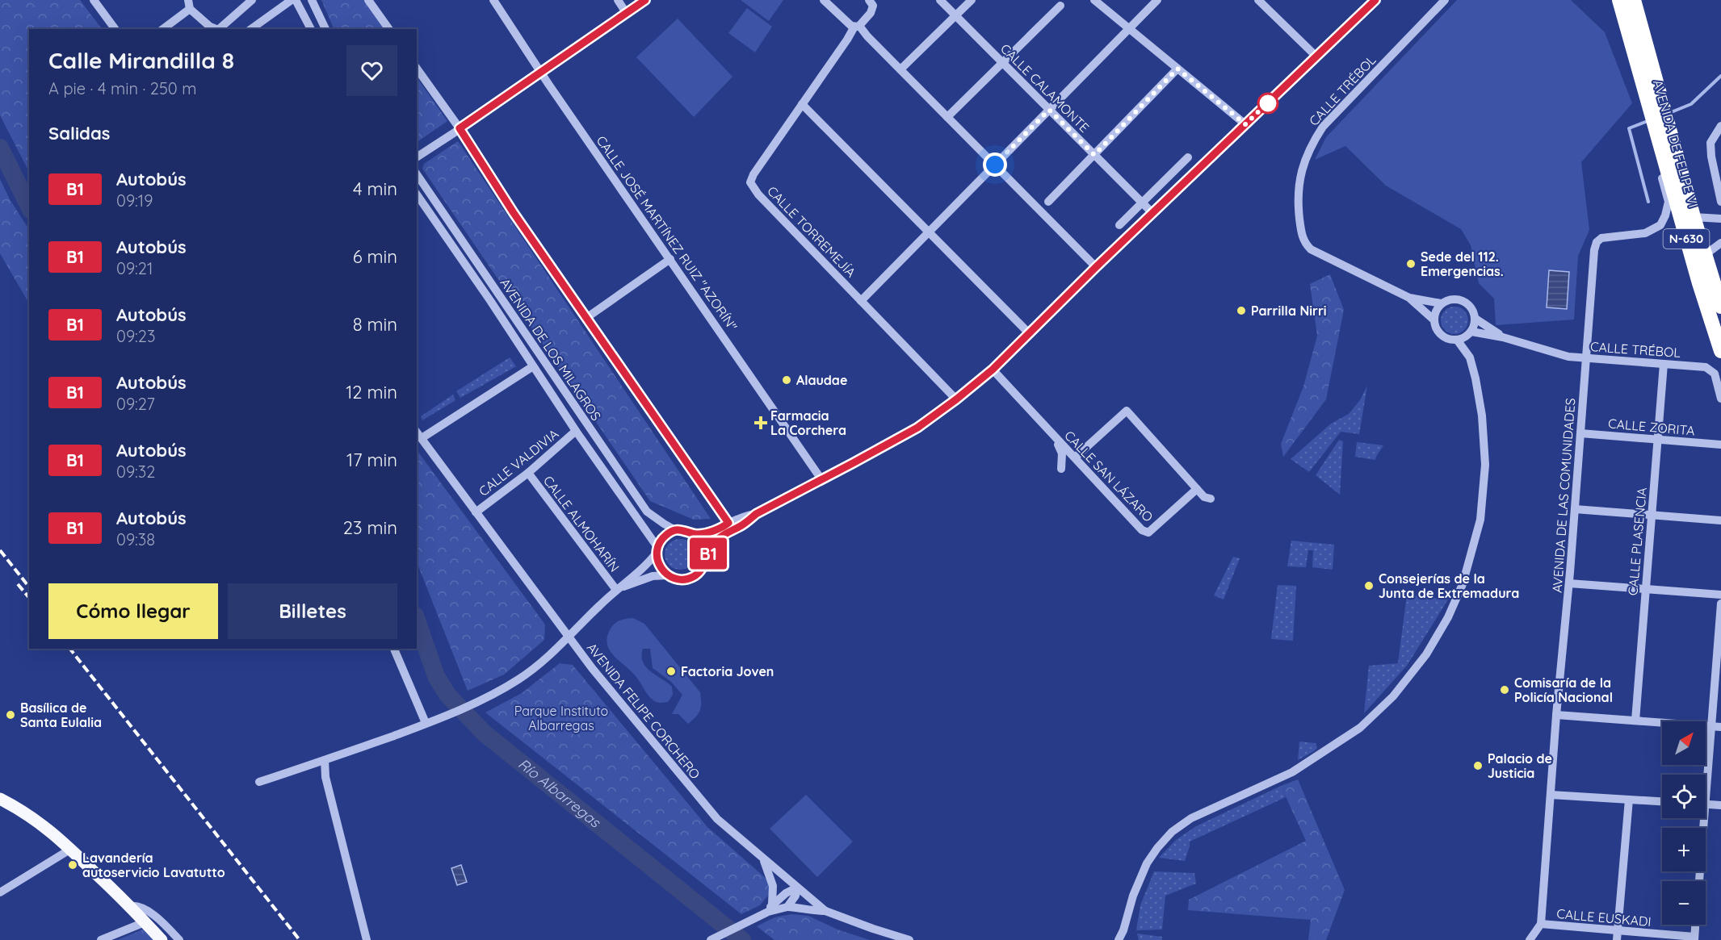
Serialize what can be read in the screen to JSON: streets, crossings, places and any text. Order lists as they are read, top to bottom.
{
  "streets": {
    "highway": ["AVENIDA DE FELIPE VI", "N-630"],
    "street": [
      "CALLE CALAMONTE",
      "CALLE TRÉBOL",
      "CALLE TORREMEJÍA",
      "CALLE JOSÉ MARTÍNEZ RUIZ \"AZORÍN\"",
      "AVENIDA DE LOS MILAGROS",
      "CALLE ZORITA",
      "CALLE VALDIVIA",
      "CALLE SAN LÁZARO",
      "AVENIDA DE LAS COMUNIDADES",
      "CALLE ALMOHARÍN",
      "CALLE PLASENCIA",
      "AVENIDA FELIPE CORCHERO",
      "CALLE EUSKADI"
    ]
  },
  "crossings": [
    ["CALLE TRÉBOL", "AVENIDA DE LAS COMUNIDADES"],
    ["CALLE TRÉBOL", "CALLE PLASENCIA"],
    ["AVENIDA DE FELIPE VI", "AVENIDA DE LAS COMUNIDADES"],
    ["AVENIDA DE LOS MILAGROS", "CALLE VALDIVIA"],
    ["CALLE ZORITA", "AVENIDA DE LAS COMUNIDADES"],
    ["CALLE ZORITA", "CALLE PLASENCIA"],
    ["CALLE VALDIVIA", "CALLE ALMOHARÍN"],
    ["CALLE VALDIVIA", "AVENIDA FELIPE CORCHERO"],
    ["AVENIDA DE LAS COMUNIDADES", "CALLE EUSKADI"]
  ],
  "water": ["Río Albarregas"],
  "parks": ["Parque Instituto Albarregas"],
  "places": {
    "other": [
      "Sede del 112. Emergencias.",
      "Parrilla Nirri",
      "Alaudae",
      "Consejerías de la Junta de Extremadura",
      "Factoria Joven",
      "Comisaría de la Policía Nacional",
      "Basílica de Santa Eulalia",
      "Palacio de Justicia",
      "Lavandería autoservicio Lavatutto"
    ],
    "health": ["Farmacia La Corchera"]
  },
  "lines": ["bus line B1"],
  "north": "top right",
  "page": {
    "on_map": "B1",
    "heading": [
      ["Calle Mirandilla 8", "A pie · 4 min · 250 m"],
      "Salidas"
    ],
    "list": [
      {
        "mark": "B1",
        "name": "Autobús",
        "note": "09:19",
        "value": "4 min"
      },
      {
        "mark": "B1",
        "name": "Autobús",
        "note": "09:21",
        "value": "6 min"
      },
      {
        "mark": "B1",
        "name": "Autobús",
        "note": "09:23",
        "value": "8 min"
      },
      {
        "mark": "B1",
        "name": "Autobús",
        "note": "09:27",
        "value": "12 min"
      },
      {
        "mark": "B1",
        "name": "Autobús",
        "note": "09:32",
        "value": "17 min"
      },
      {
        "mark": "B1",
        "name": "Autobús",
        "note": "09:38",
        "value": "23 min"
      }
    ],
    "buttons": ["Cómo llegar", "Billetes"],
    "map_buttons": ["+", "−"]
  }
}
